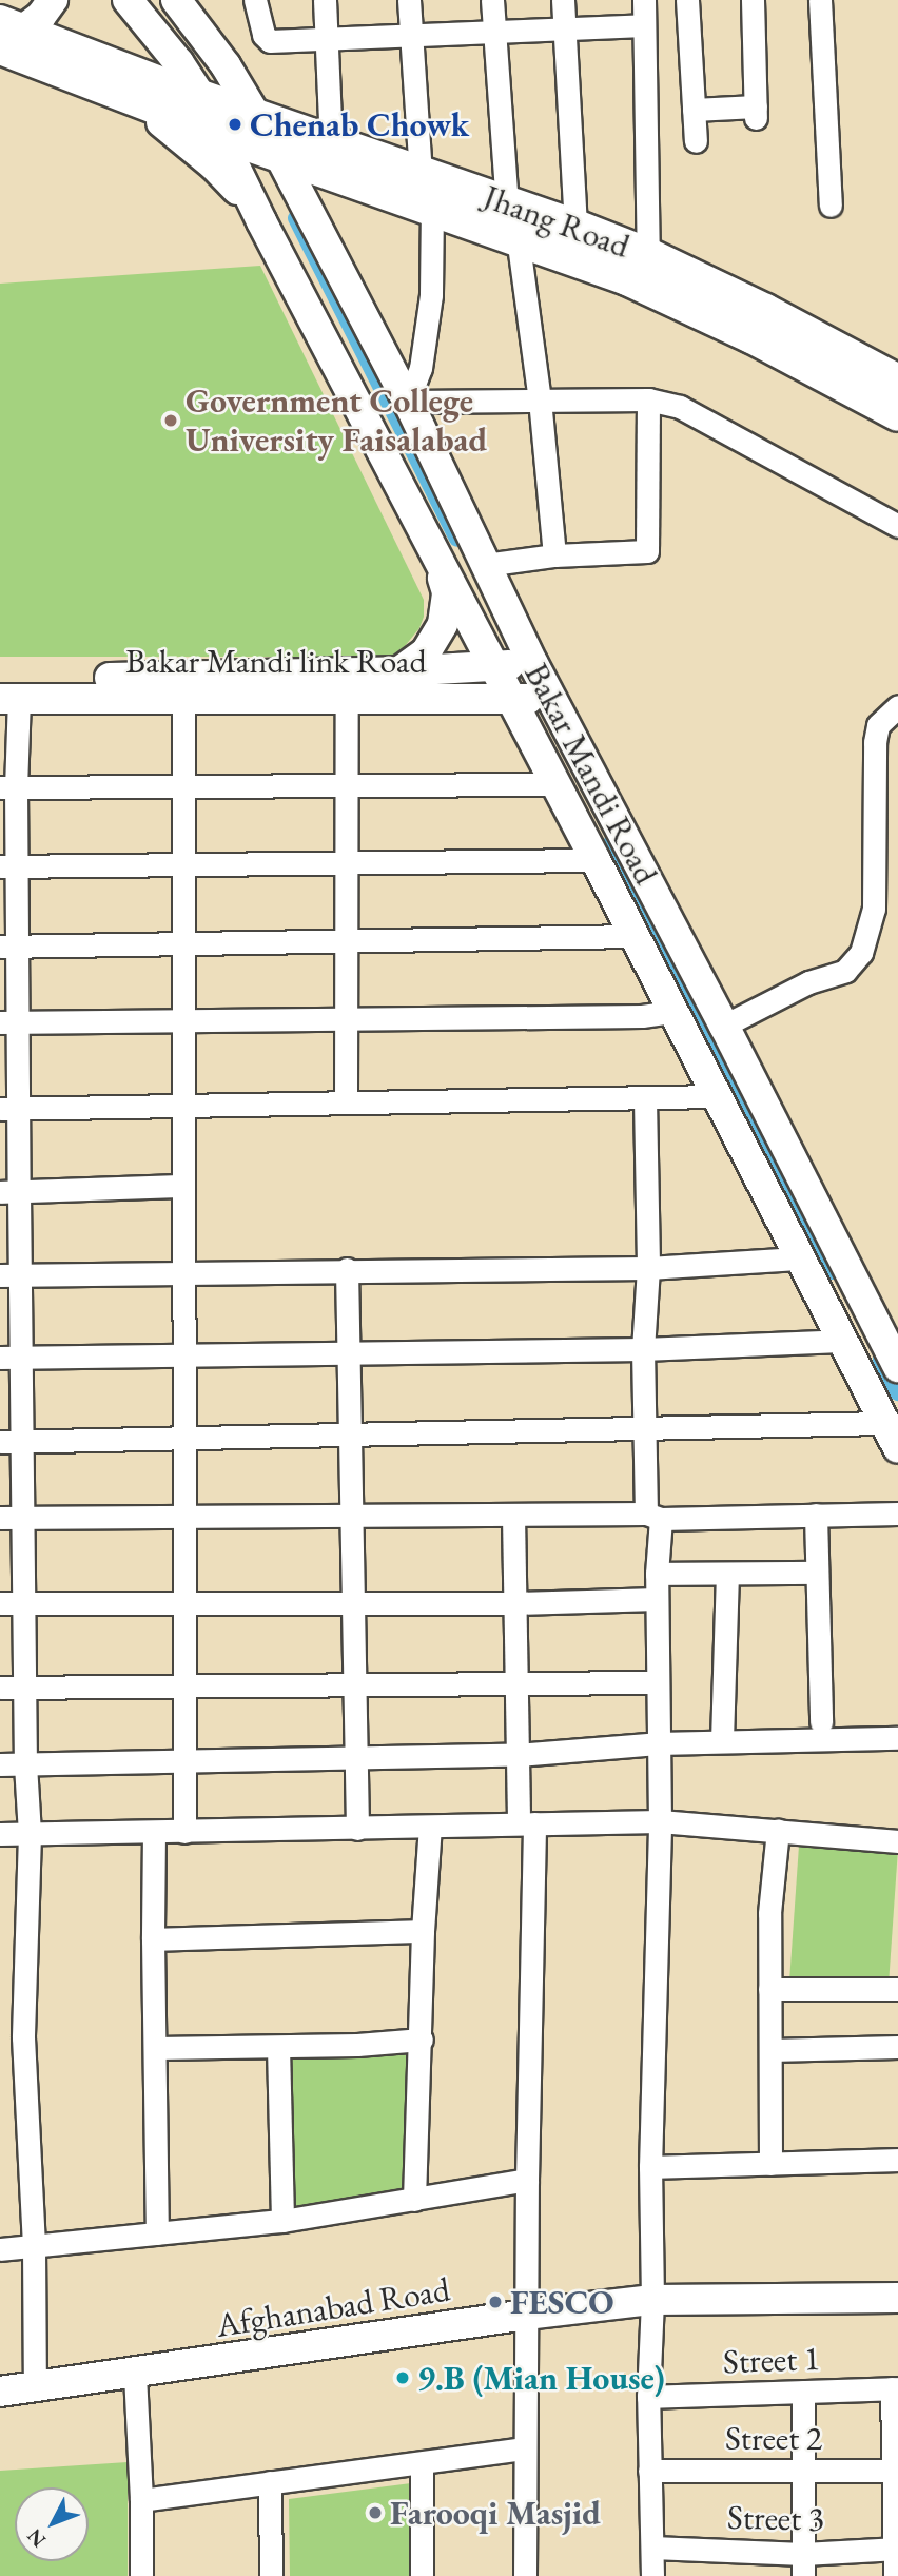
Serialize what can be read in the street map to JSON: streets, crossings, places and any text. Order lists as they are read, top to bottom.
{
  "streets": {
    "highway": ["Jhang Road"],
    "main road": ["Bakar Mandi link Road", "Bakar Mandi Road", "Afghanabad Road"],
    "street": ["Street 1", "Street 2", "Street 3"]
  },
  "crossings": [
    ["Jhang Road", "Bakar Mandi Road"],
    ["Bakar Mandi link Road", "Bakar Mandi Road"]
  ],
  "places": [
    "Chenab Chowk",
    "Government College University Faisalabad",
    "FESCO",
    "9.B (Mian House)",
    "Farooqi Masjid"
  ],
  "north": "bottom left"
}
